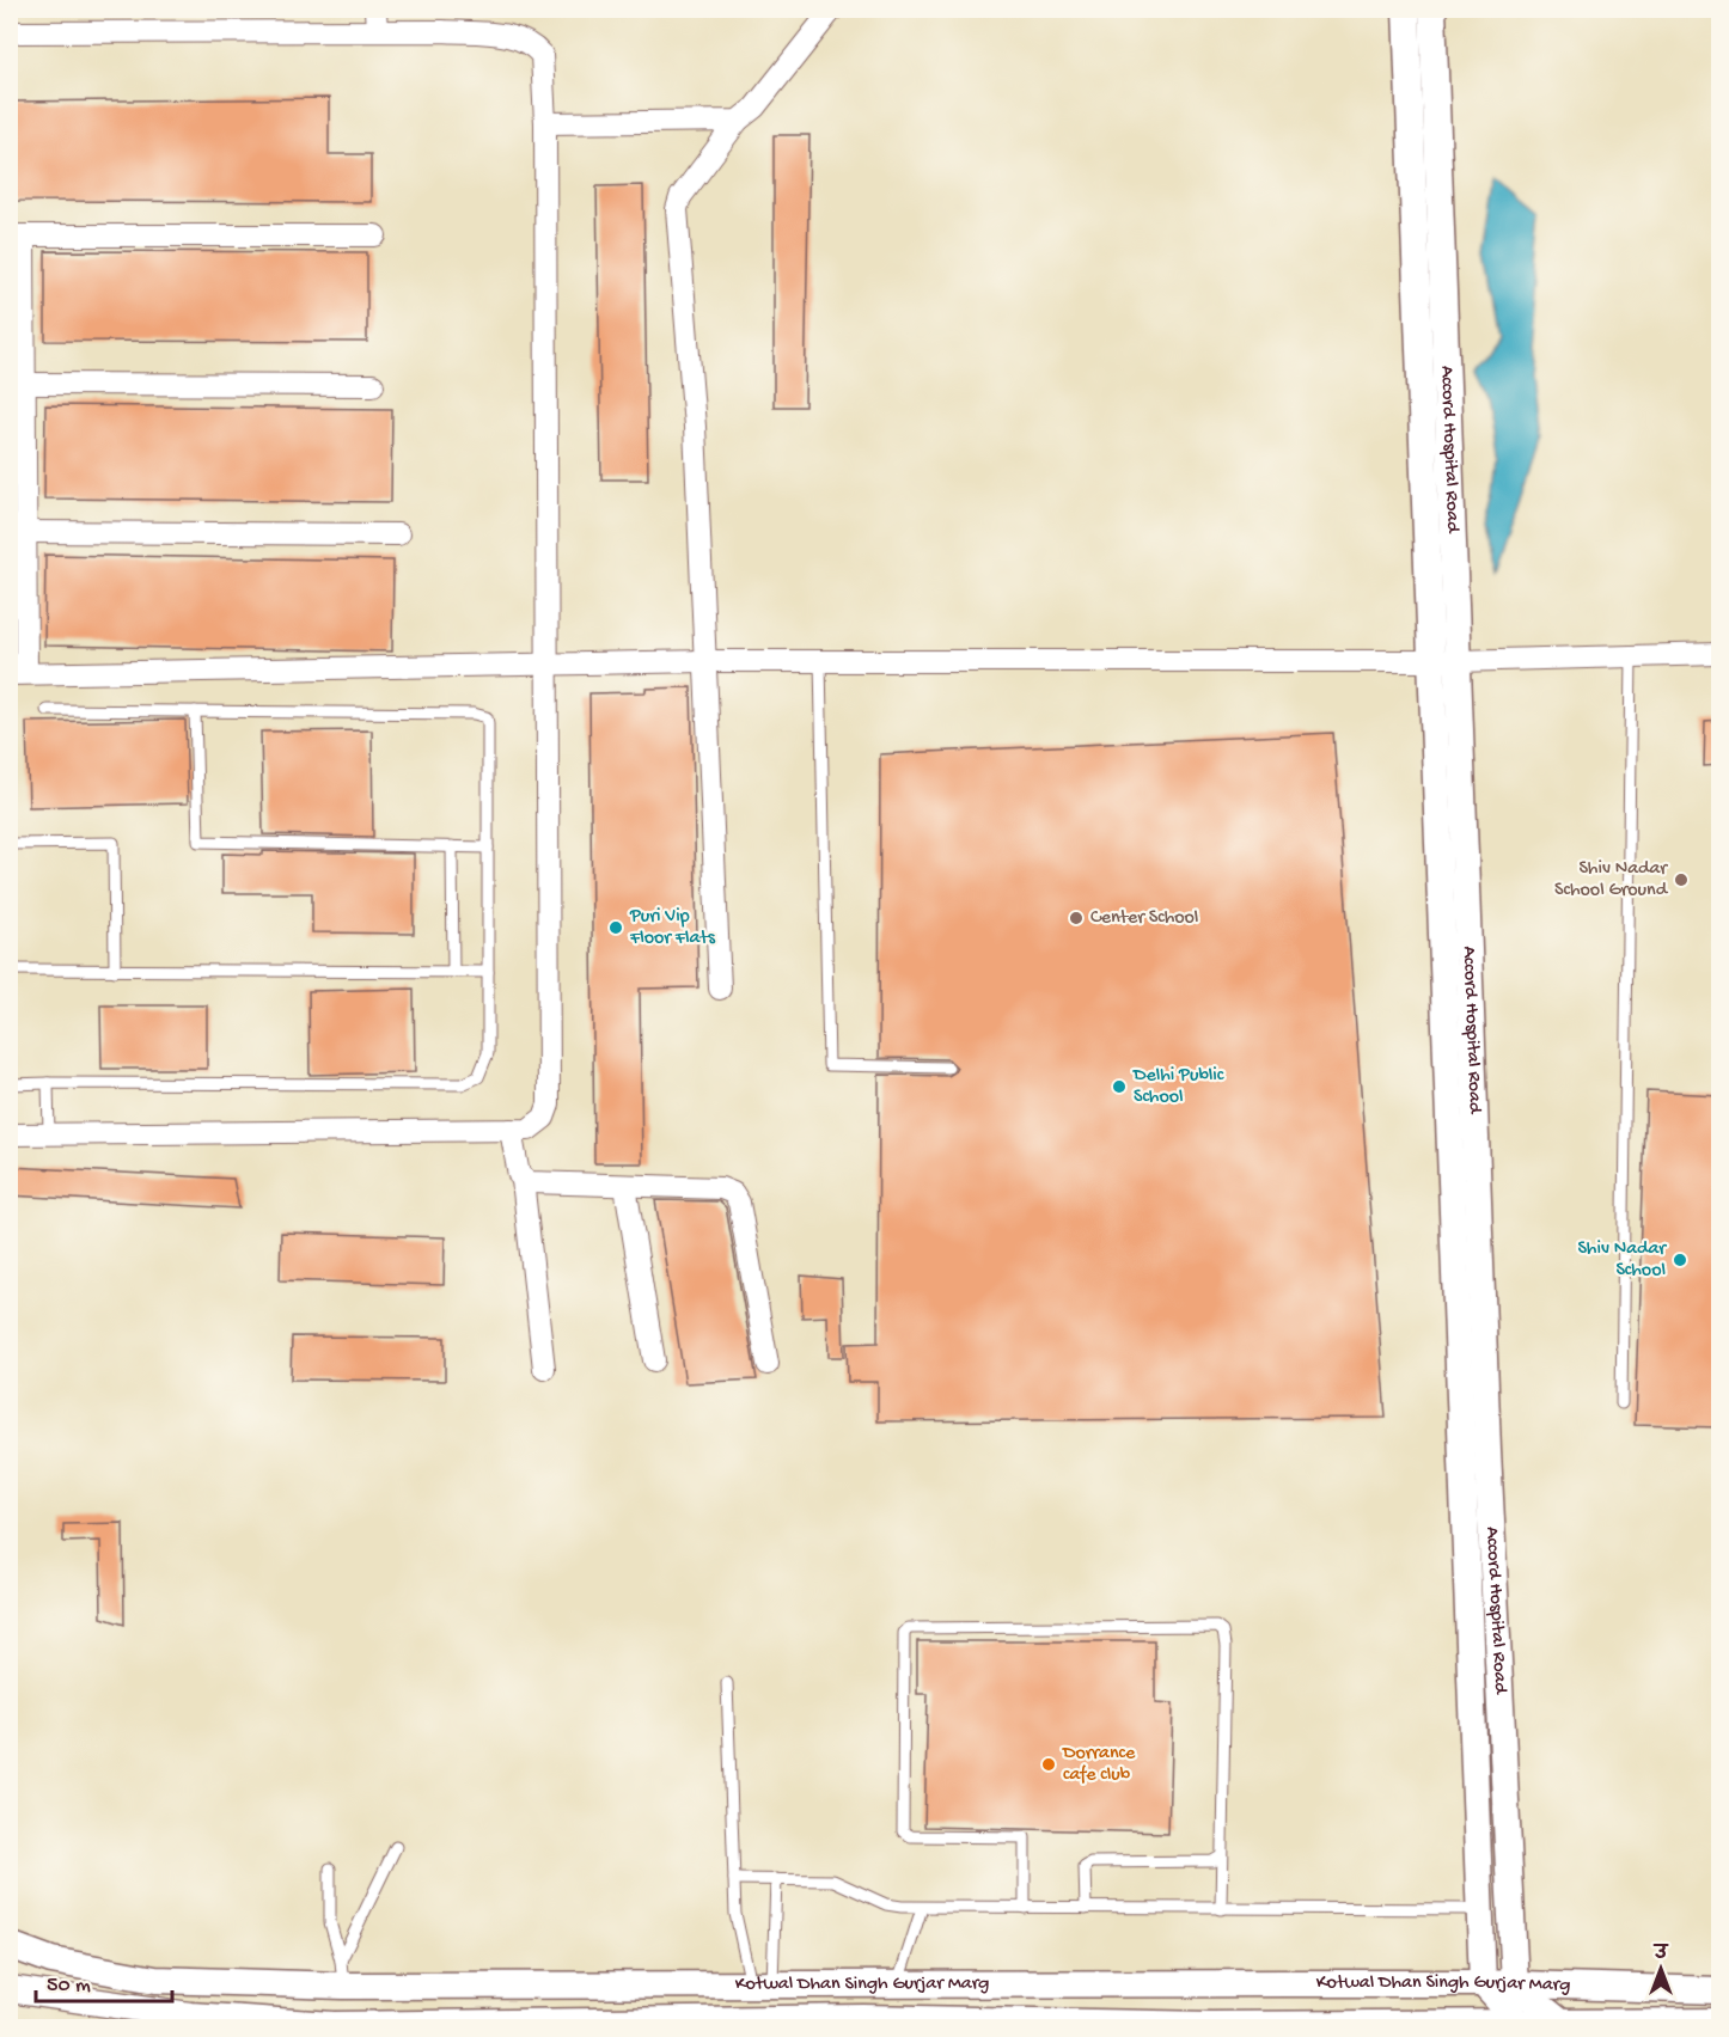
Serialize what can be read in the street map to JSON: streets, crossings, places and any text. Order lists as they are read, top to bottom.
{
  "streets": {
    "street": ["Accord Hospital Road", "Kotwal Dhan Singh Gurjar Marg"]
  },
  "crossings": [
    ["Accord Hospital Road", "Kotwal Dhan Singh Gurjar Marg"]
  ],
  "places": [
    "Shiv Nadar School Ground",
    "Center School",
    "Puri Vip Floor Flats",
    "Delhi Public School",
    "Shiv Nadar School",
    "Dorrance cafe club"
  ],
  "scale_bar": "50 m",
  "north": "top"
}
